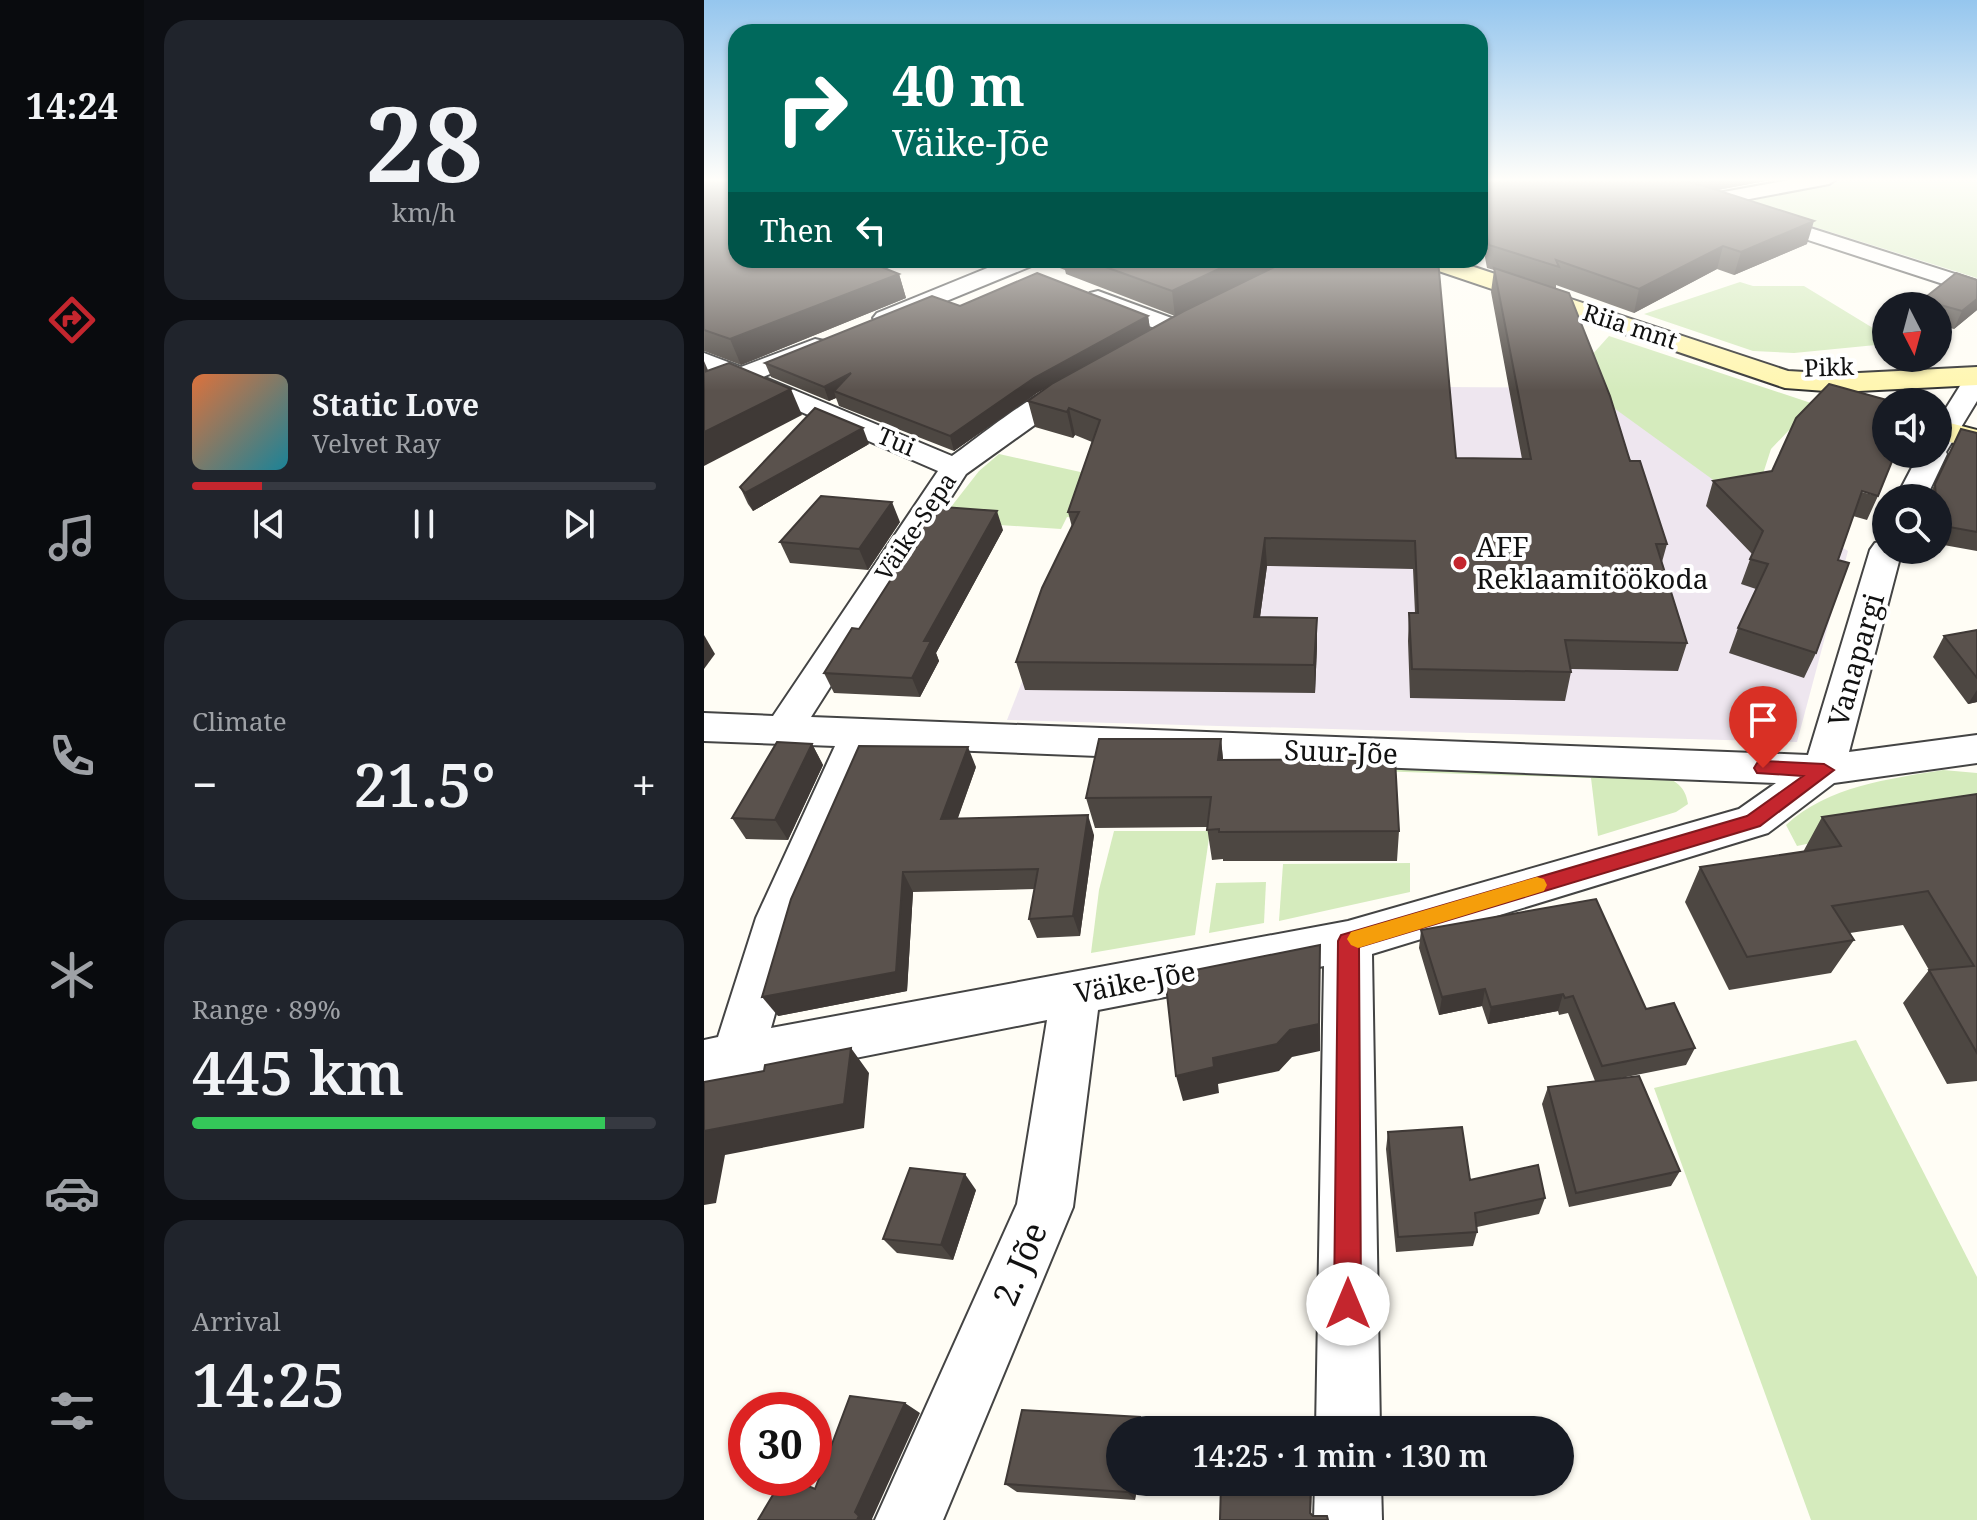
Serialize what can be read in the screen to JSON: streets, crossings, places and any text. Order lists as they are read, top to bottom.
{
  "streets": {
    "main road": ["Riia mnt", "Pikk"],
    "street": [
      "Tui",
      "Väike-Sepa",
      "Vanapargi",
      "Suur-Jõe",
      "Väike-Jõe",
      "2. Jõe"
    ]
  },
  "crossings": [
    ["Riia mnt", "Pikk"],
    ["Tui", "Väike-Sepa"],
    ["Väike-Sepa", "Suur-Jõe"],
    ["Vanapargi", "Suur-Jõe"],
    ["Vanapargi", "Väike-Jõe"],
    ["Suur-Jõe", "Väike-Jõe"],
    ["Väike-Jõe", "2. Jõe"]
  ],
  "places": ["AFF Reklaamitöökoda"],
  "north": "bottom",
  "page": {
    "tabs": "14:24",
    "tile": [
      ["28", "km/h"],
      "Climate",
      ["Range · 89%", "445 km"],
      ["Arrival", "14:25"]
    ],
    "turn": ["40 m", "Väike-Jõe"],
    "then": "Then",
    "song": ["Static Love", "Velvet Ray"],
    "heat": ["−", "21.5°", "+"],
    "limit": "30",
    "trip": "14:25 · 1 min · 130 m"
  }
}
